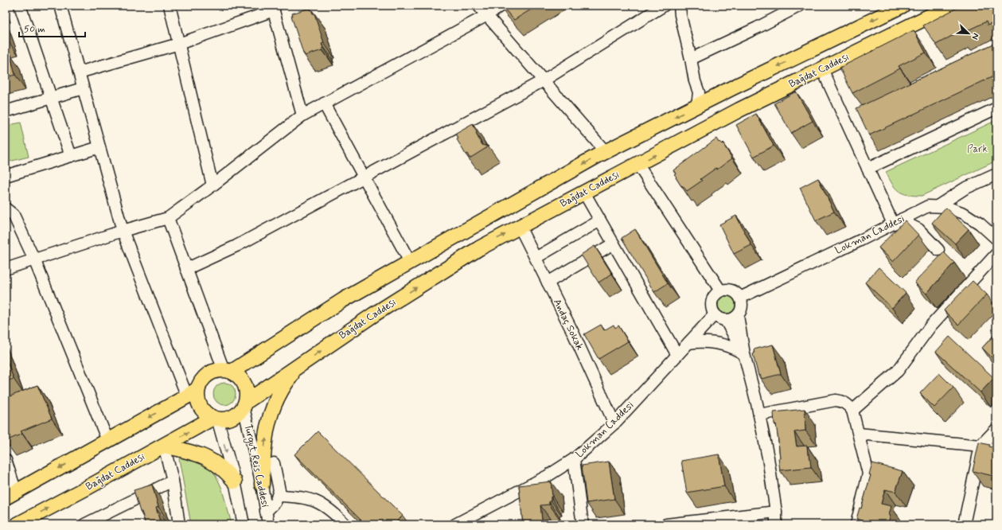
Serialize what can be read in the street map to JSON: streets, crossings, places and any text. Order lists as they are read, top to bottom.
{
  "streets": {
    "main road": ["Bağdat Caddesi"],
    "street": ["Lokman Caddesi", "Andaç Sokak", "Turgut Reis Caddesi"]
  },
  "crossings": [
    ["Bağdat Caddesi", "Andaç Sokak"],
    ["Bağdat Caddesi", "Turgut Reis Caddesi"],
    ["Lokman Caddesi", "Andaç Sokak"]
  ],
  "parks": ["Park"],
  "scale_bar": "50 m",
  "north": "bottom right"
}
